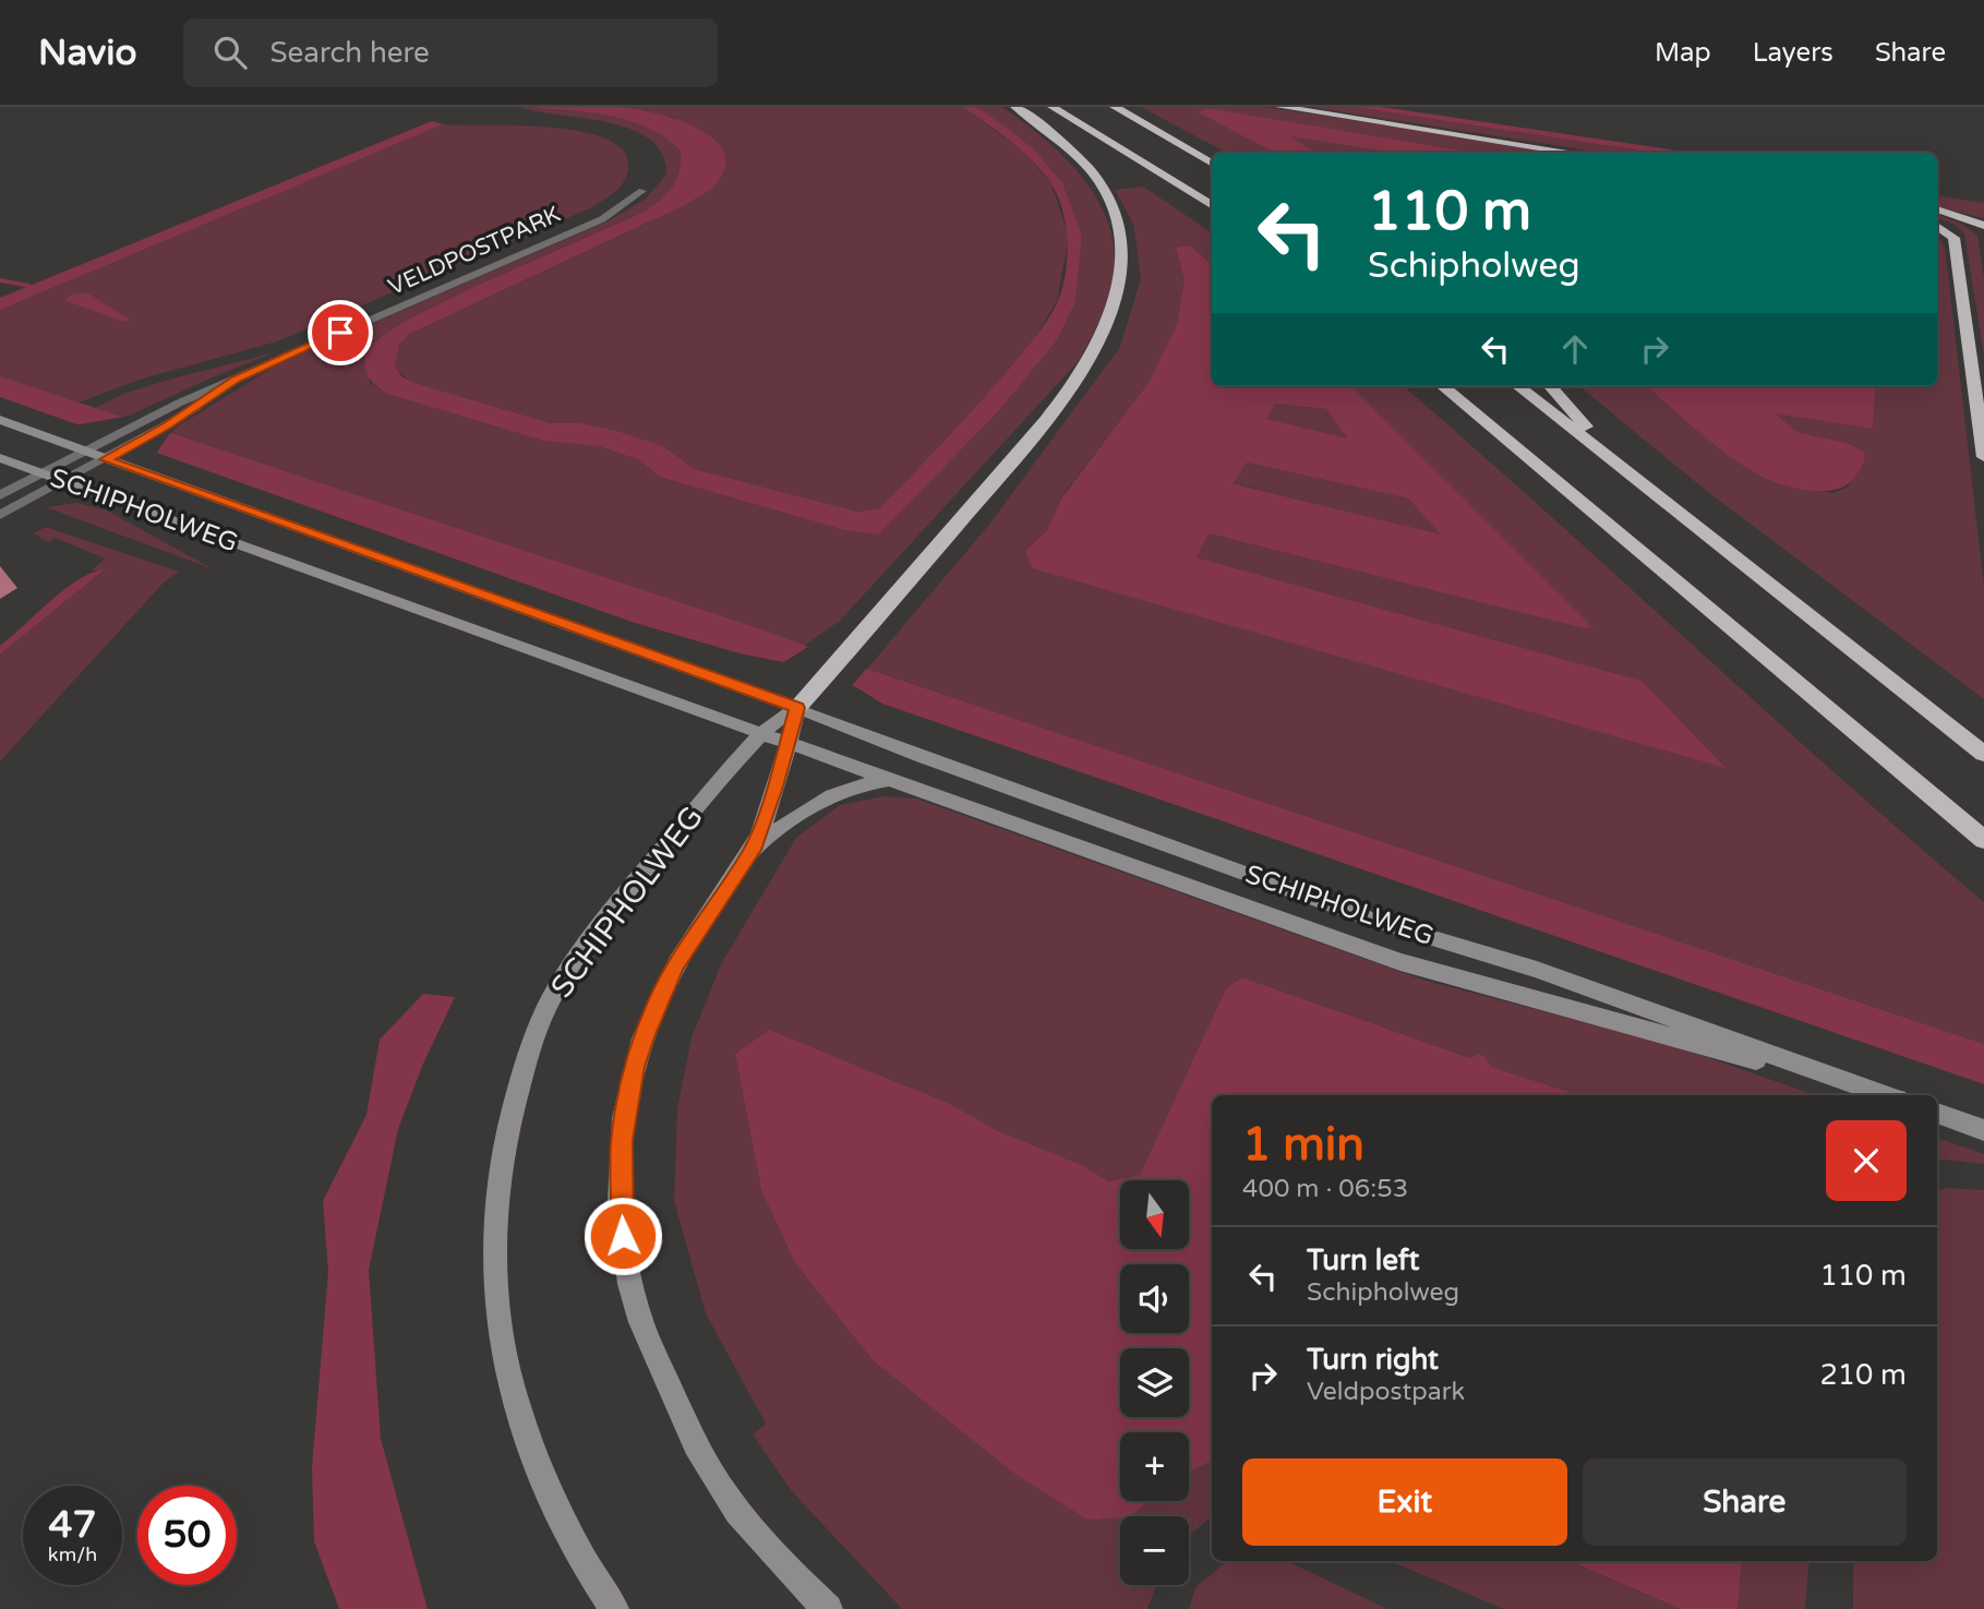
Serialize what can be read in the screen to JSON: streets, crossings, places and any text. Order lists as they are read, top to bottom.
{
  "streets": {
    "main road": ["SCHIPHOLWEG"],
    "street": ["VELDPOSTPARK"]
  },
  "crossings": [
    ["VELDPOSTPARK", "SCHIPHOLWEG"]
  ],
  "north": "bottom",
  "page": {
    "header": "Navio",
    "search": "Search here",
    "nav": ["Map", "Layers", "Share"],
    "turn": ["110 m", "Schipholweg"],
    "heading": ["1 min", "400 m · 06:53"],
    "map_buttons": ["+", "−"],
    "list": [
      {
        "name": "Turn left",
        "note": "Schipholweg",
        "value": "110 m"
      },
      {
        "name": "Turn right",
        "note": "Veldpostpark",
        "value": "210 m"
      }
    ],
    "buttons": ["Exit", "Share"],
    "speed": "47 km/h",
    "limit": "50"
  }
}
